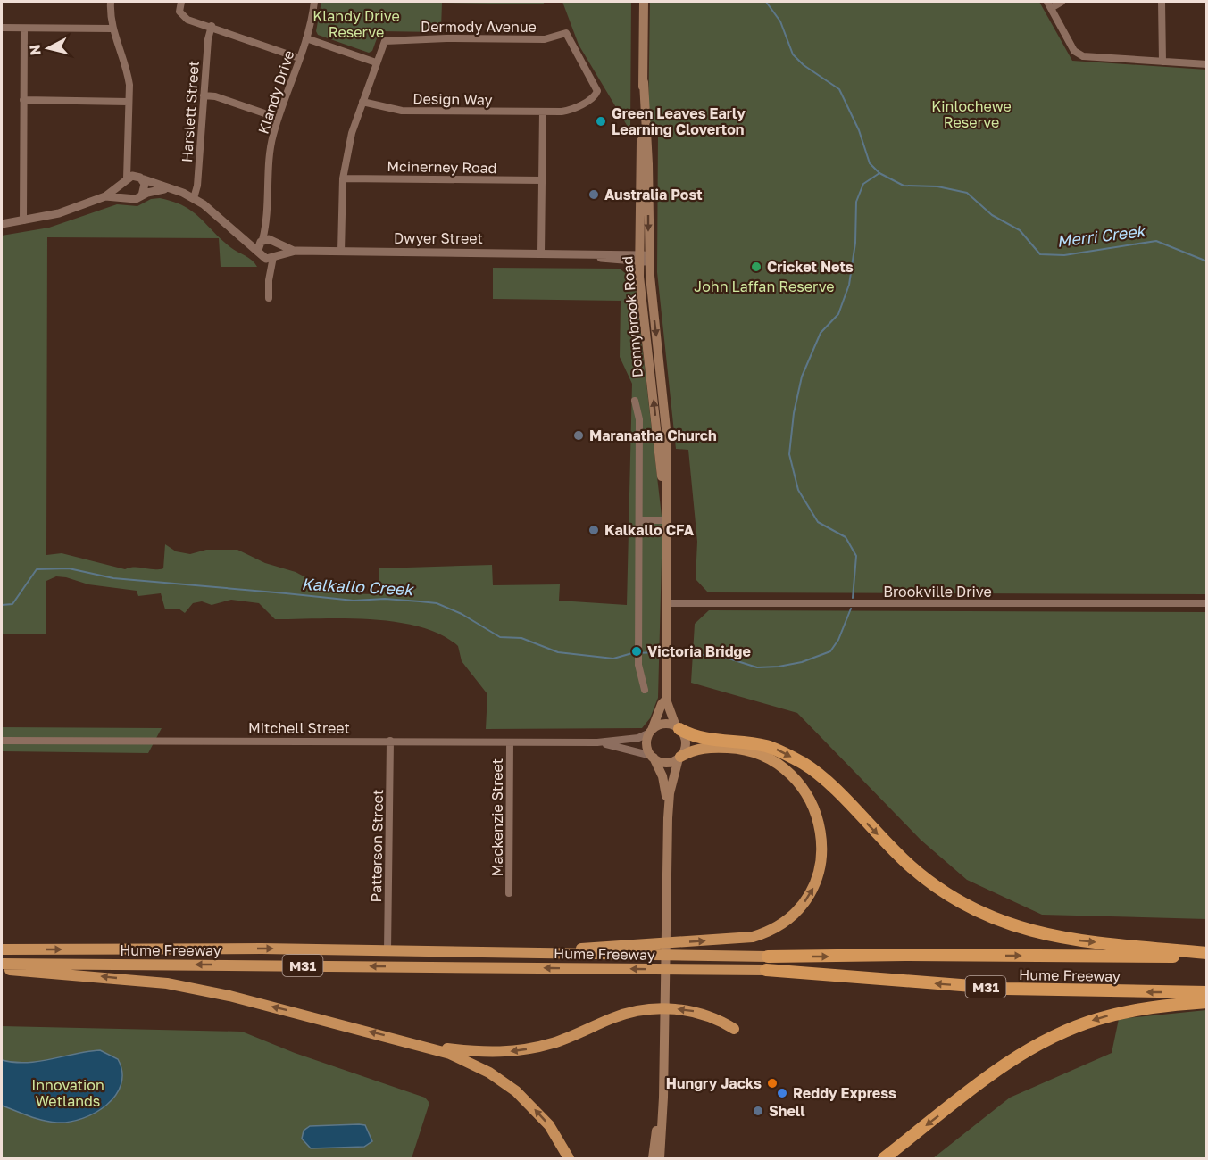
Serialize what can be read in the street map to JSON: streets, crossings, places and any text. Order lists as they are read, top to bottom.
{
  "streets": {
    "highway": ["Hume Freeway", "M31"],
    "main road": ["Donnybrook Road"],
    "street": [
      "Dermody Avenue",
      "Klandy Drive",
      "Design Way",
      "Harslett Street",
      "Mcinerney Road",
      "Dwyer Street",
      "Brookville Drive",
      "Mitchell Street",
      "Mackenzie Street",
      "Patterson Street"
    ]
  },
  "crossings": [
    ["Dermody Avenue", "Design Way"],
    ["Dermody Avenue", "Mcinerney Road"],
    ["Dermody Avenue", "Dwyer Street"],
    ["Klandy Drive", "Dwyer Street"],
    ["Dwyer Street", "Donnybrook Road"],
    ["Donnybrook Road", "Brookville Drive"],
    ["Donnybrook Road", "Mitchell Street"],
    ["Mitchell Street", "Mackenzie Street"],
    ["Mitchell Street", "Patterson Street"],
    ["Patterson Street", "Hume Freeway"]
  ],
  "water": ["Merri Creek", "Kalkallo Creek"],
  "parks": [
    "Klandy Drive Reserve",
    "Kinlochewe Reserve",
    "John Laffan Reserve",
    "Innovation Wetlands"
  ],
  "places": [
    "Green Leaves Early Learning Cloverton",
    "Australia Post",
    "Cricket Nets",
    "Maranatha Church",
    "Kalkallo CFA",
    "Victoria Bridge",
    "Hungry Jacks",
    "Reddy Express",
    "Shell"
  ],
  "north": "left"
}
